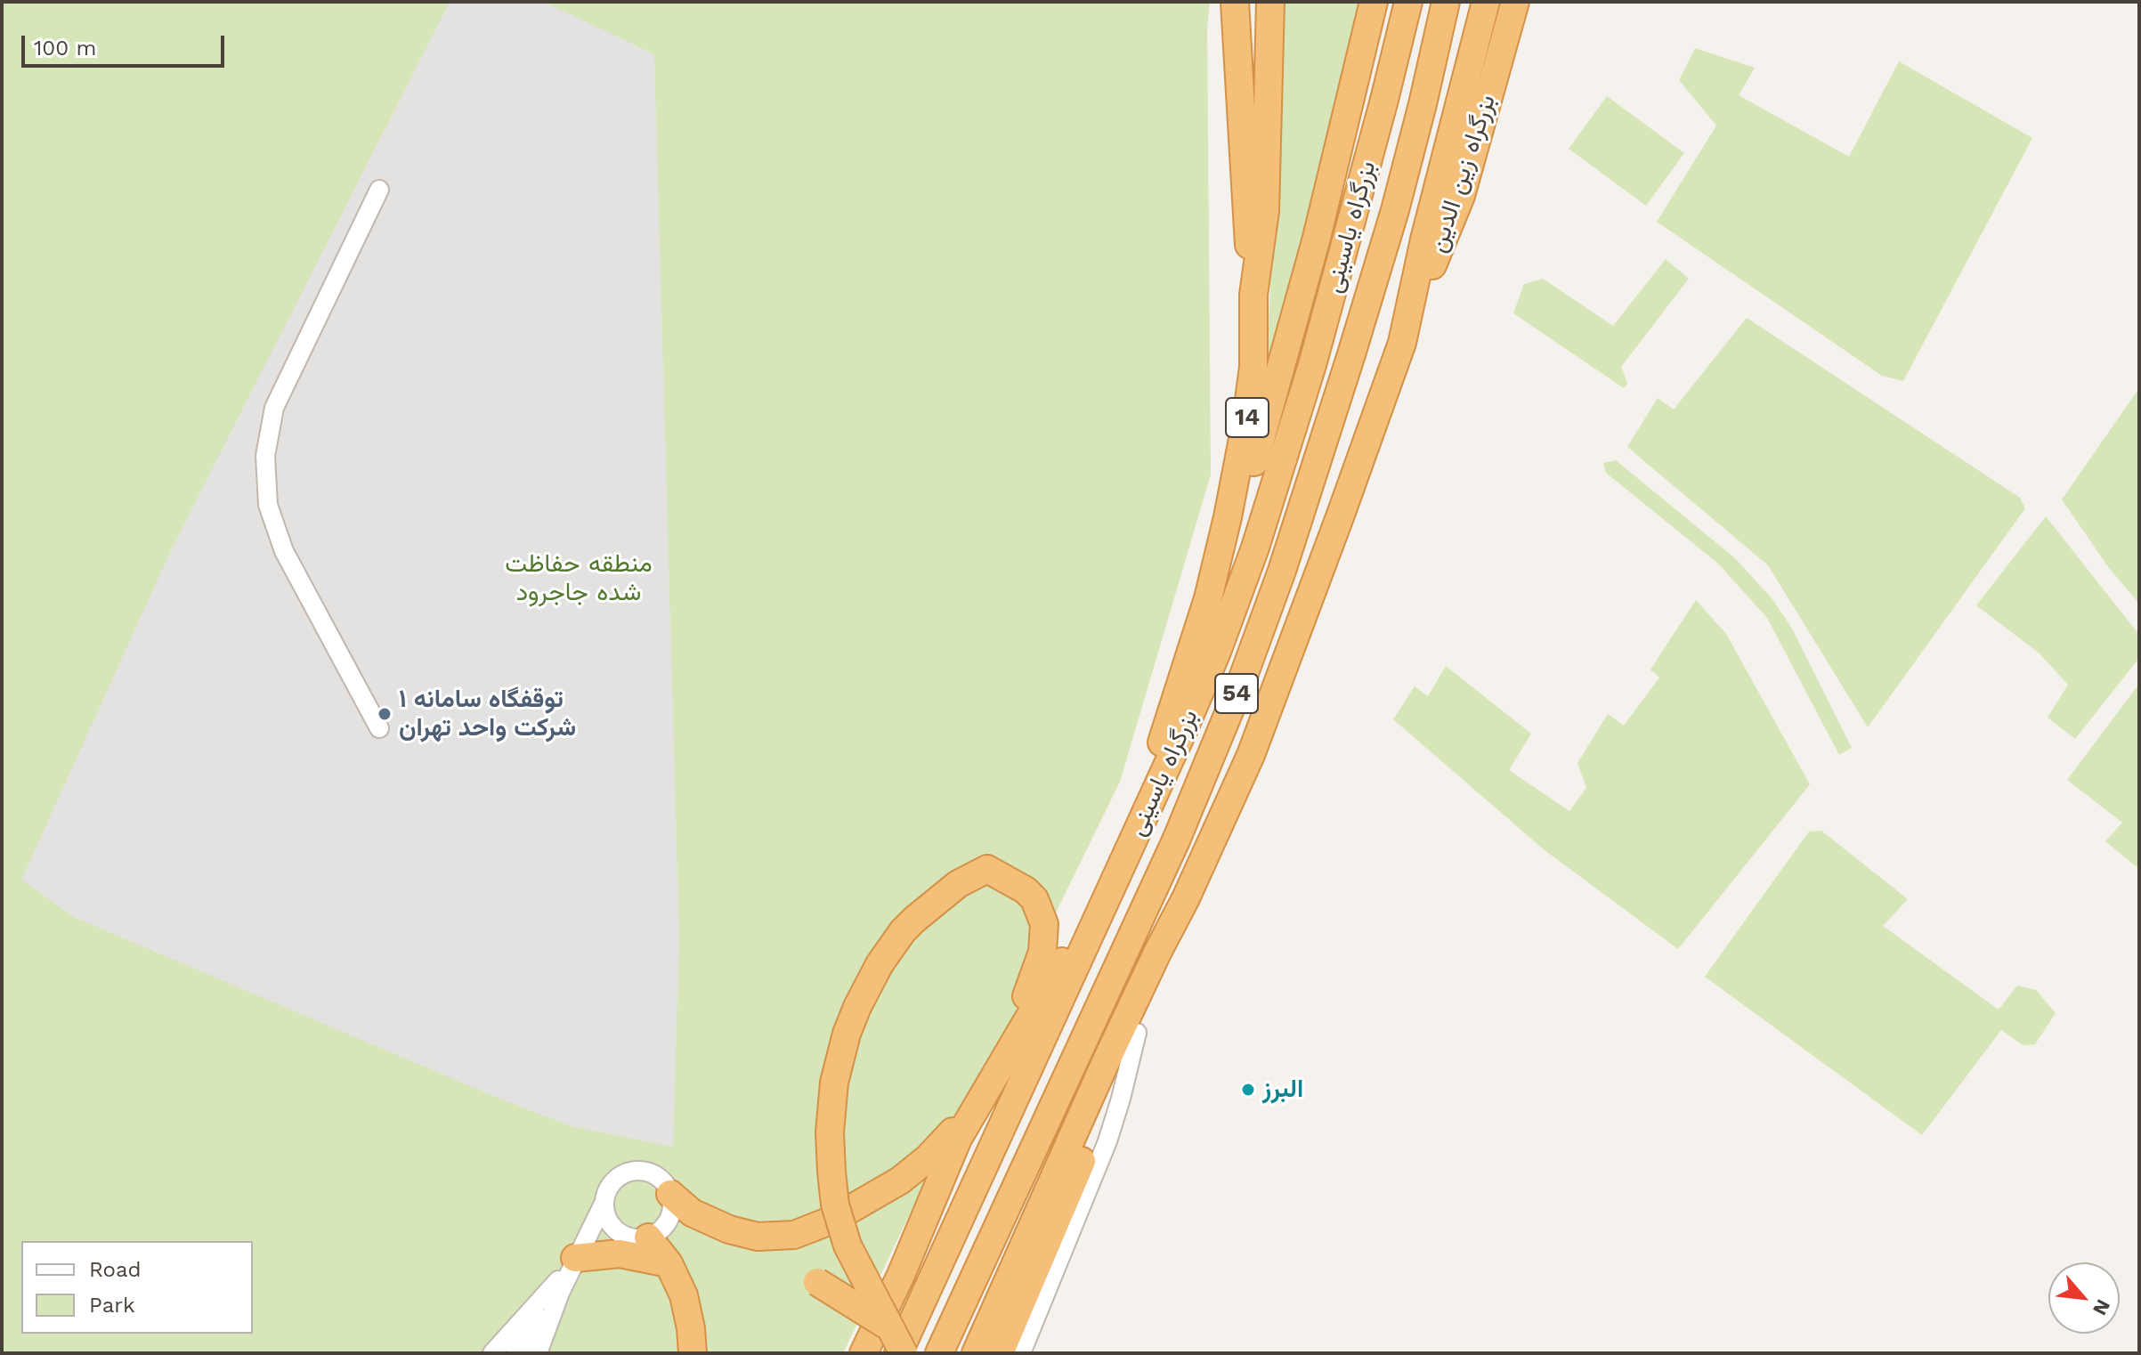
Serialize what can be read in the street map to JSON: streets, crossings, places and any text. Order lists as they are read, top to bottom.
{
  "streets": {
    "highway": [
      "بزرگراه زین الدین",
      "بزرگراه یاسینی",
      "14",
      "54"
    ]
  },
  "crossings": [
    ["بزرگراه یاسینی", "14"]
  ],
  "parks": ["منطقه حفاظت شده جاجرود"],
  "places": ["توقفگاه سامانه ۱ شرکت واحد تهران", "البرز"],
  "legend": ["Road", "Park"],
  "scale_bar": "100 m",
  "north": "bottom right"
}
